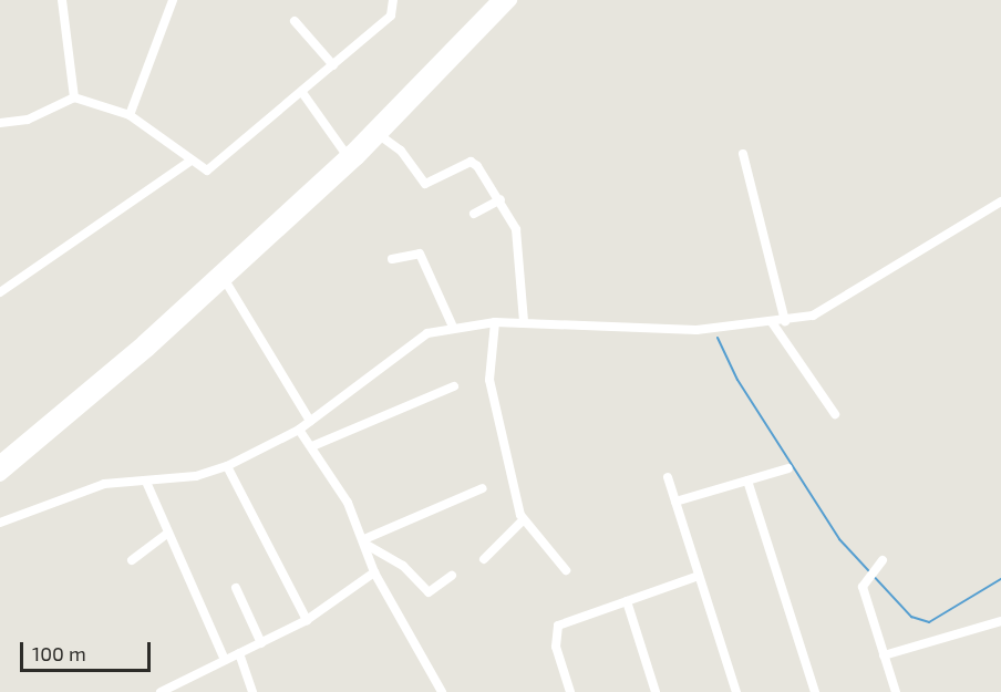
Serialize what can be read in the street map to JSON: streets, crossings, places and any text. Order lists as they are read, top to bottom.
{
  "scale_bar": "100 m"
}
